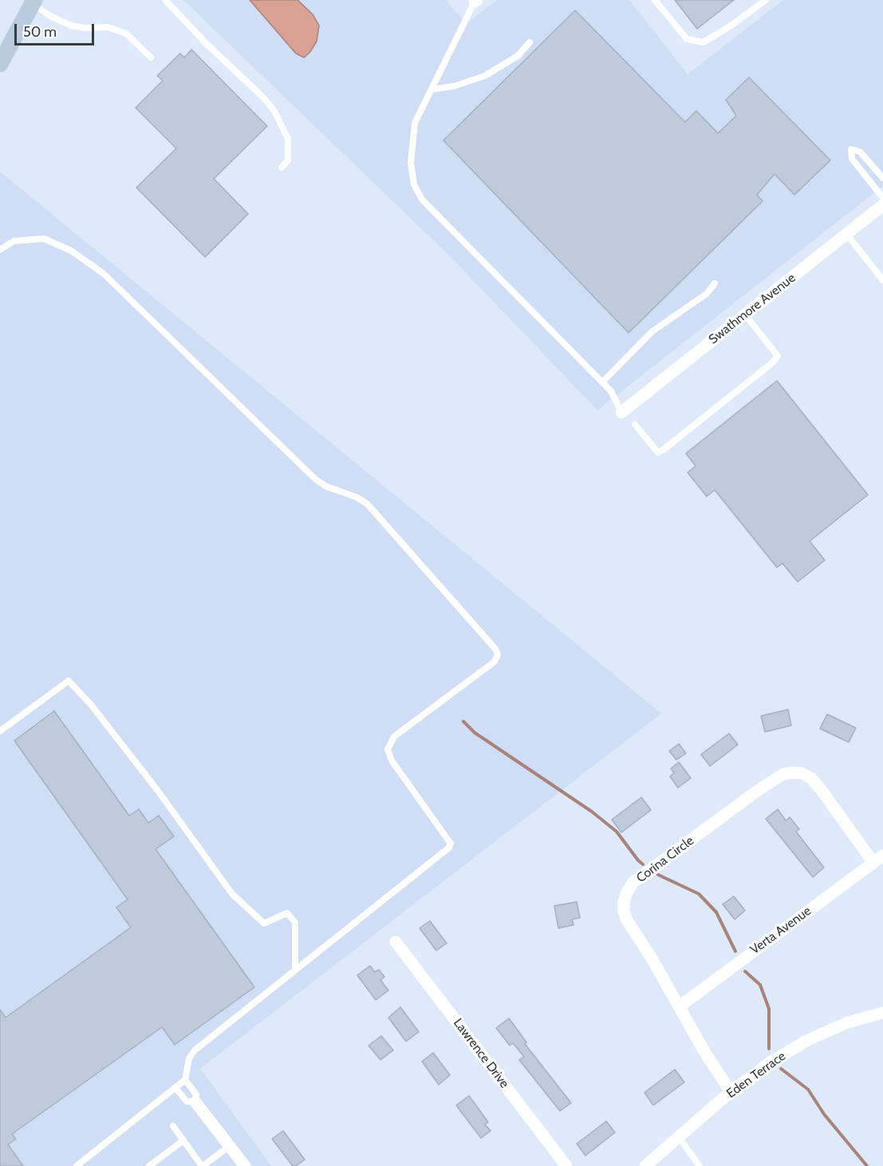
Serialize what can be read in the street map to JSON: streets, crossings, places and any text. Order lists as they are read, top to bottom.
{
  "streets": {
    "street": [
      "Swathmore Avenue",
      "Corina Circle",
      "Verta Avenue",
      "Lawrence Drive",
      "Eden Terrace"
    ]
  },
  "crossings": [
    ["Corina Circle", "Verta Avenue"],
    ["Corina Circle", "Eden Terrace"]
  ],
  "scale_bar": "50 m"
}
